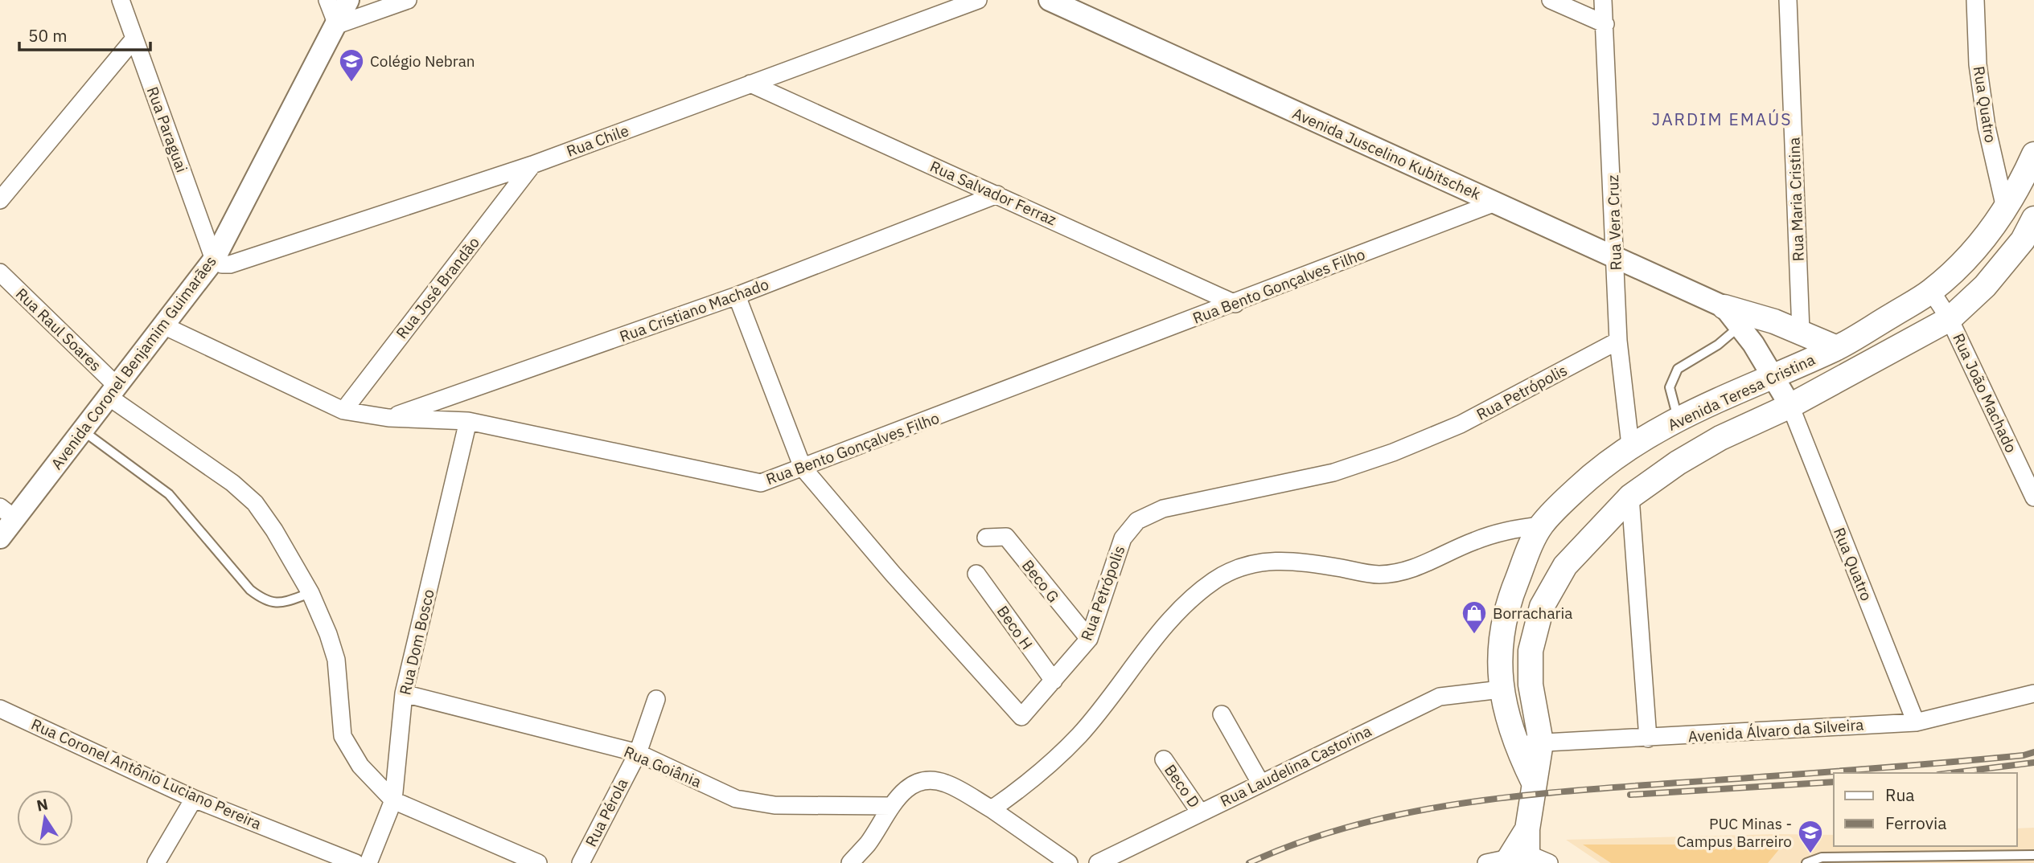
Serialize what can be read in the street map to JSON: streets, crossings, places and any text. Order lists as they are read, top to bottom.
{
  "streets": {
    "main road": ["Avenida Teresa Cristina"],
    "street": [
      "Rua Quatro",
      "Rua Paraguai",
      "Rua Chile",
      "Avenida Juscelino Kubitschek",
      "Rua Salvador Ferraz",
      "Rua Maria Cristina",
      "Rua Vera Cruz",
      "Rua Bento Gonçalves Filho",
      "Rua José Brandão",
      "Rua Cristiano Machado",
      "Rua Raul Soares",
      "Avenida Coronel Benjamim Guimarães",
      "Rua Petrópolis",
      "Rua João Machado",
      "Beco G",
      "Beco H",
      "Rua Dom Bosco",
      "Avenida Álvaro da Silveira",
      "Rua Laudelina Castorina",
      "Rua Goiânia",
      "Rua Coronel Antônio Luciano Pereira",
      "Beco D",
      "Rua Pérola"
    ]
  },
  "crossings": [
    ["Rua Quatro", "Avenida Teresa Cristina"],
    ["Rua Quatro", "Avenida Álvaro da Silveira"],
    ["Rua Paraguai", "Rua Chile"],
    ["Rua Paraguai", "Avenida Coronel Benjamim Guimarães"],
    ["Rua Chile", "Rua Salvador Ferraz"],
    ["Rua Chile", "Rua José Brandão"],
    ["Rua Chile", "Avenida Coronel Benjamim Guimarães"],
    ["Avenida Juscelino Kubitschek", "Rua Vera Cruz"],
    ["Avenida Juscelino Kubitschek", "Rua Bento Gonçalves Filho"],
    ["Rua Salvador Ferraz", "Rua Bento Gonçalves Filho"],
    ["Rua Salvador Ferraz", "Rua Cristiano Machado"],
    ["Rua Vera Cruz", "Rua Petrópolis"],
    ["Rua Vera Cruz", "Avenida Teresa Cristina"],
    ["Rua Bento Gonçalves Filho", "Rua José Brandão"],
    ["Rua Bento Gonçalves Filho", "Rua Cristiano Machado"],
    ["Rua Bento Gonçalves Filho", "Avenida Coronel Benjamim Guimarães"],
    ["Rua Bento Gonçalves Filho", "Rua Petrópolis"],
    ["Rua Bento Gonçalves Filho", "Rua Dom Bosco"],
    ["Rua Cristiano Machado", "Rua Petrópolis"],
    ["Rua Raul Soares", "Avenida Coronel Benjamim Guimarães"],
    ["Rua Raul Soares", "Rua Dom Bosco"],
    ["Rua Petrópolis", "Beco G"],
    ["Rua Petrópolis", "Beco H"],
    ["Avenida Teresa Cristina", "Rua João Machado"],
    ["Avenida Teresa Cristina", "Avenida Álvaro da Silveira"],
    ["Avenida Teresa Cristina", "Rua Laudelina Castorina"],
    ["Rua Dom Bosco", "Rua Goiânia"],
    ["Rua Laudelina Castorina", "Beco D"],
    ["Rua Goiânia", "Rua Pérola"]
  ],
  "districts": ["JARDIM EMAÚS"],
  "places": {
    "school or university": ["Colégio Nebran", "PUC Minas - Campus Barreiro"],
    "shop": ["Borracharia"]
  },
  "legend": ["Rua", "Ferrovia"],
  "scale_bar": "50 m",
  "north": "top"
}
